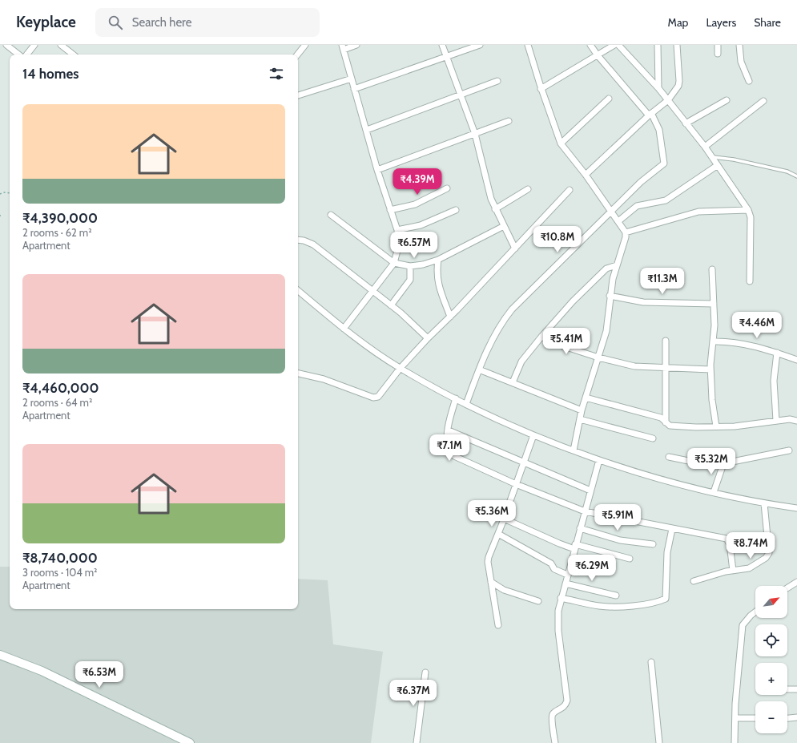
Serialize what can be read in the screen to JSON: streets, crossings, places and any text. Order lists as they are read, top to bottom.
{
  "north": "top right",
  "page": {
    "header": "Keyplace",
    "search": "Search here",
    "nav": ["Map", "Layers", "Share"],
    "heading": "14 homes",
    "list": [
      {
        "name": "₹4,390,000",
        "note": "2 rooms · 62 m² · Apartment"
      },
      {
        "name": "₹4,460,000",
        "note": "2 rooms · 64 m² · Apartment"
      },
      {
        "name": "₹8,740,000",
        "note": "3 rooms · 104 m² · Apartment"
      }
    ],
    "price": [
      "₹4.39M",
      "₹10.8M",
      "₹6.57M",
      "₹11.3M",
      "₹4.46M",
      "₹5.41M",
      "₹7.1M",
      "₹5.32M",
      "₹5.36M",
      "₹5.91M",
      "₹8.74M",
      "₹6.29M",
      "₹6.53M",
      "₹6.37M"
    ],
    "map_buttons": ["+", "−"]
  }
}
